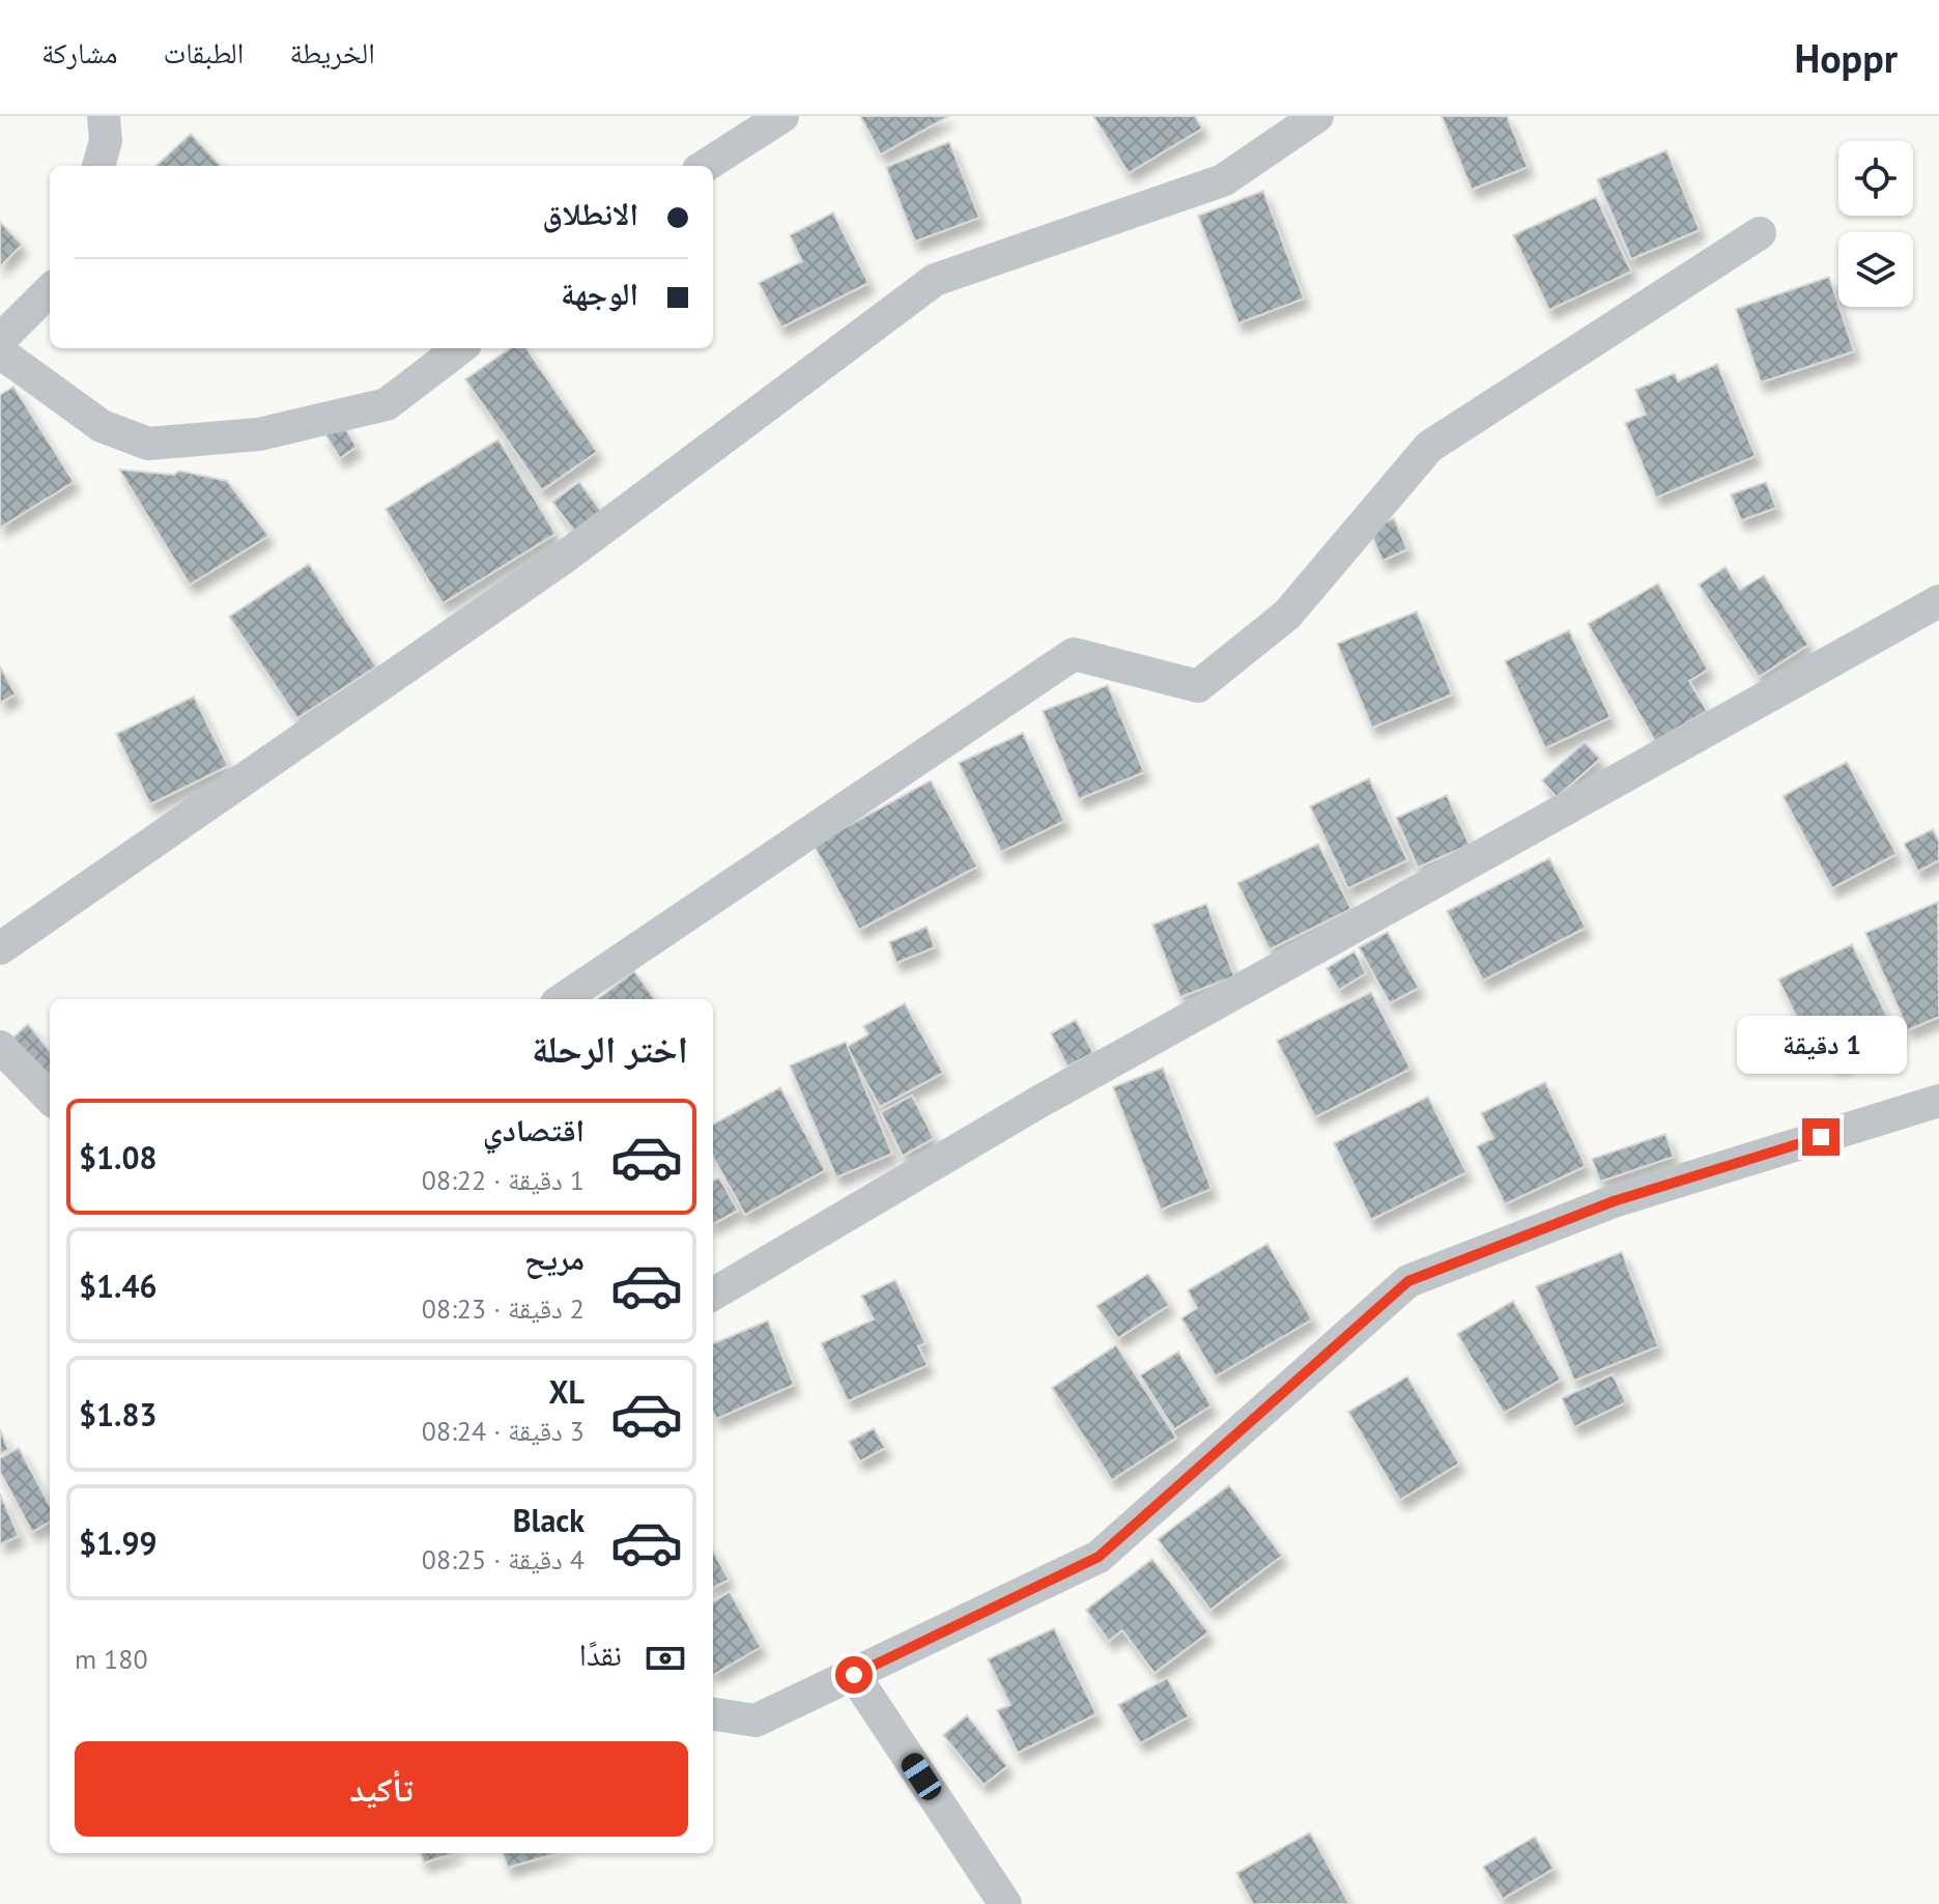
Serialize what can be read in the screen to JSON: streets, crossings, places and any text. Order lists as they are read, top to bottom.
{
  "page": {
    "header": "Hoppr",
    "nav": ["الخريطة", "الطبقات", "مشاركة"],
    "banner": ["الانطلاق", "الوجهة"],
    "heading": "اختر الرحلة",
    "bubble": "1 دقيقة",
    "list": [
      {
        "name": "اقتصادي",
        "note": "1 دقيقة · 08:22",
        "value": "$1.08"
      },
      {
        "name": "مريح",
        "note": "2 دقيقة · 08:23",
        "value": "$1.46"
      },
      {
        "name": "XL",
        "note": "3 دقيقة · 08:24",
        "value": "$1.83"
      },
      {
        "name": "Black",
        "note": "4 دقيقة · 08:25",
        "value": "$1.99"
      }
    ],
    "pay": ["نقدًا", "180 m"],
    "buttons": "تأكيد"
  }
}
